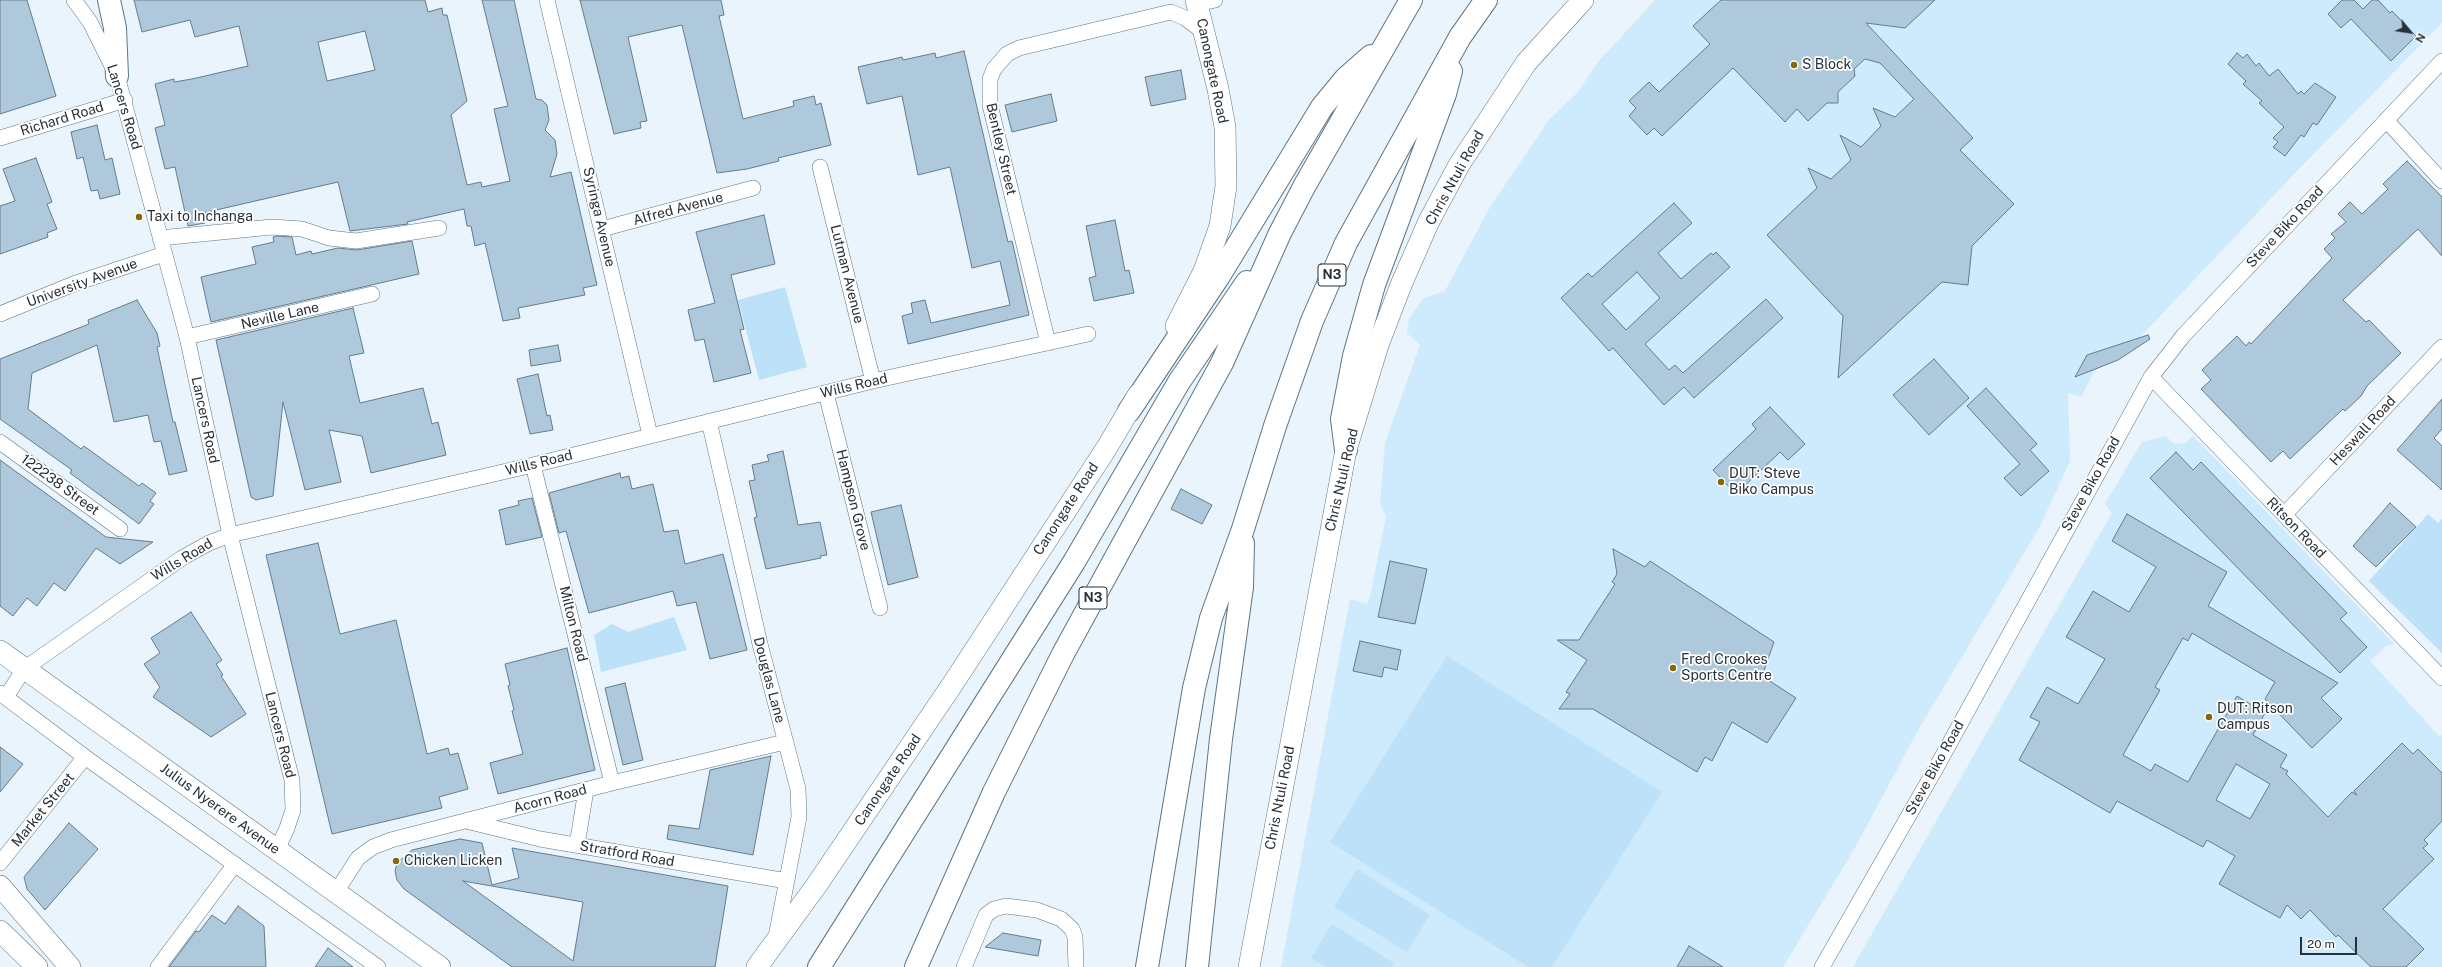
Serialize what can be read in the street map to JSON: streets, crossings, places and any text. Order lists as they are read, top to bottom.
{
  "streets": {
    "main road": [
      "Canongate Road",
      "Chris Ntuli Road",
      "N3",
      "Julius Nyerere Avenue"
    ],
    "street": [
      "Lancers Road",
      "Richard Road",
      "Bentley Street",
      "Alfred Avenue",
      "Syringa Avenue",
      "Steve Biko Road",
      "Lutman Avenue",
      "University Avenue",
      "Neville Lane",
      "Wills Road",
      "Heswall Road",
      "122238 Street",
      "Hampson Grove",
      "Ritson Road",
      "Milton Road",
      "Douglas Lane",
      "Acorn Road",
      "Market Street",
      "Stratford Road"
    ]
  },
  "crossings": [
    ["Canongate Road", "Bentley Street"],
    ["Canongate Road", "Douglas Lane"],
    ["Lancers Road", "Richard Road"],
    ["Lancers Road", "University Avenue"],
    ["Lancers Road", "Neville Lane"],
    ["Lancers Road", "Wills Road"],
    ["Lancers Road", "Julius Nyerere Avenue"],
    ["Bentley Street", "Wills Road"],
    ["Alfred Avenue", "Syringa Avenue"],
    ["Syringa Avenue", "Wills Road"],
    ["Steve Biko Road", "Ritson Road"],
    ["Lutman Avenue", "Wills Road"],
    ["Wills Road", "Hampson Grove"],
    ["Wills Road", "Milton Road"],
    ["Wills Road", "Douglas Lane"],
    ["Wills Road", "Julius Nyerere Avenue"],
    ["Heswall Road", "Ritson Road"],
    ["Milton Road", "Acorn Road"],
    ["Douglas Lane", "Acorn Road"],
    ["Douglas Lane", "Stratford Road"],
    ["Acorn Road", "Julius Nyerere Avenue"],
    ["Acorn Road", "Stratford Road"]
  ],
  "places": [
    "S Block",
    "Taxi to Inchanga",
    "DUT: Steve Biko Campus",
    "Fred Crookes Sports Centre",
    "DUT: Ritson Campus",
    "Chicken Licken"
  ],
  "scale_bar": "20 m",
  "north": "bottom right"
}
